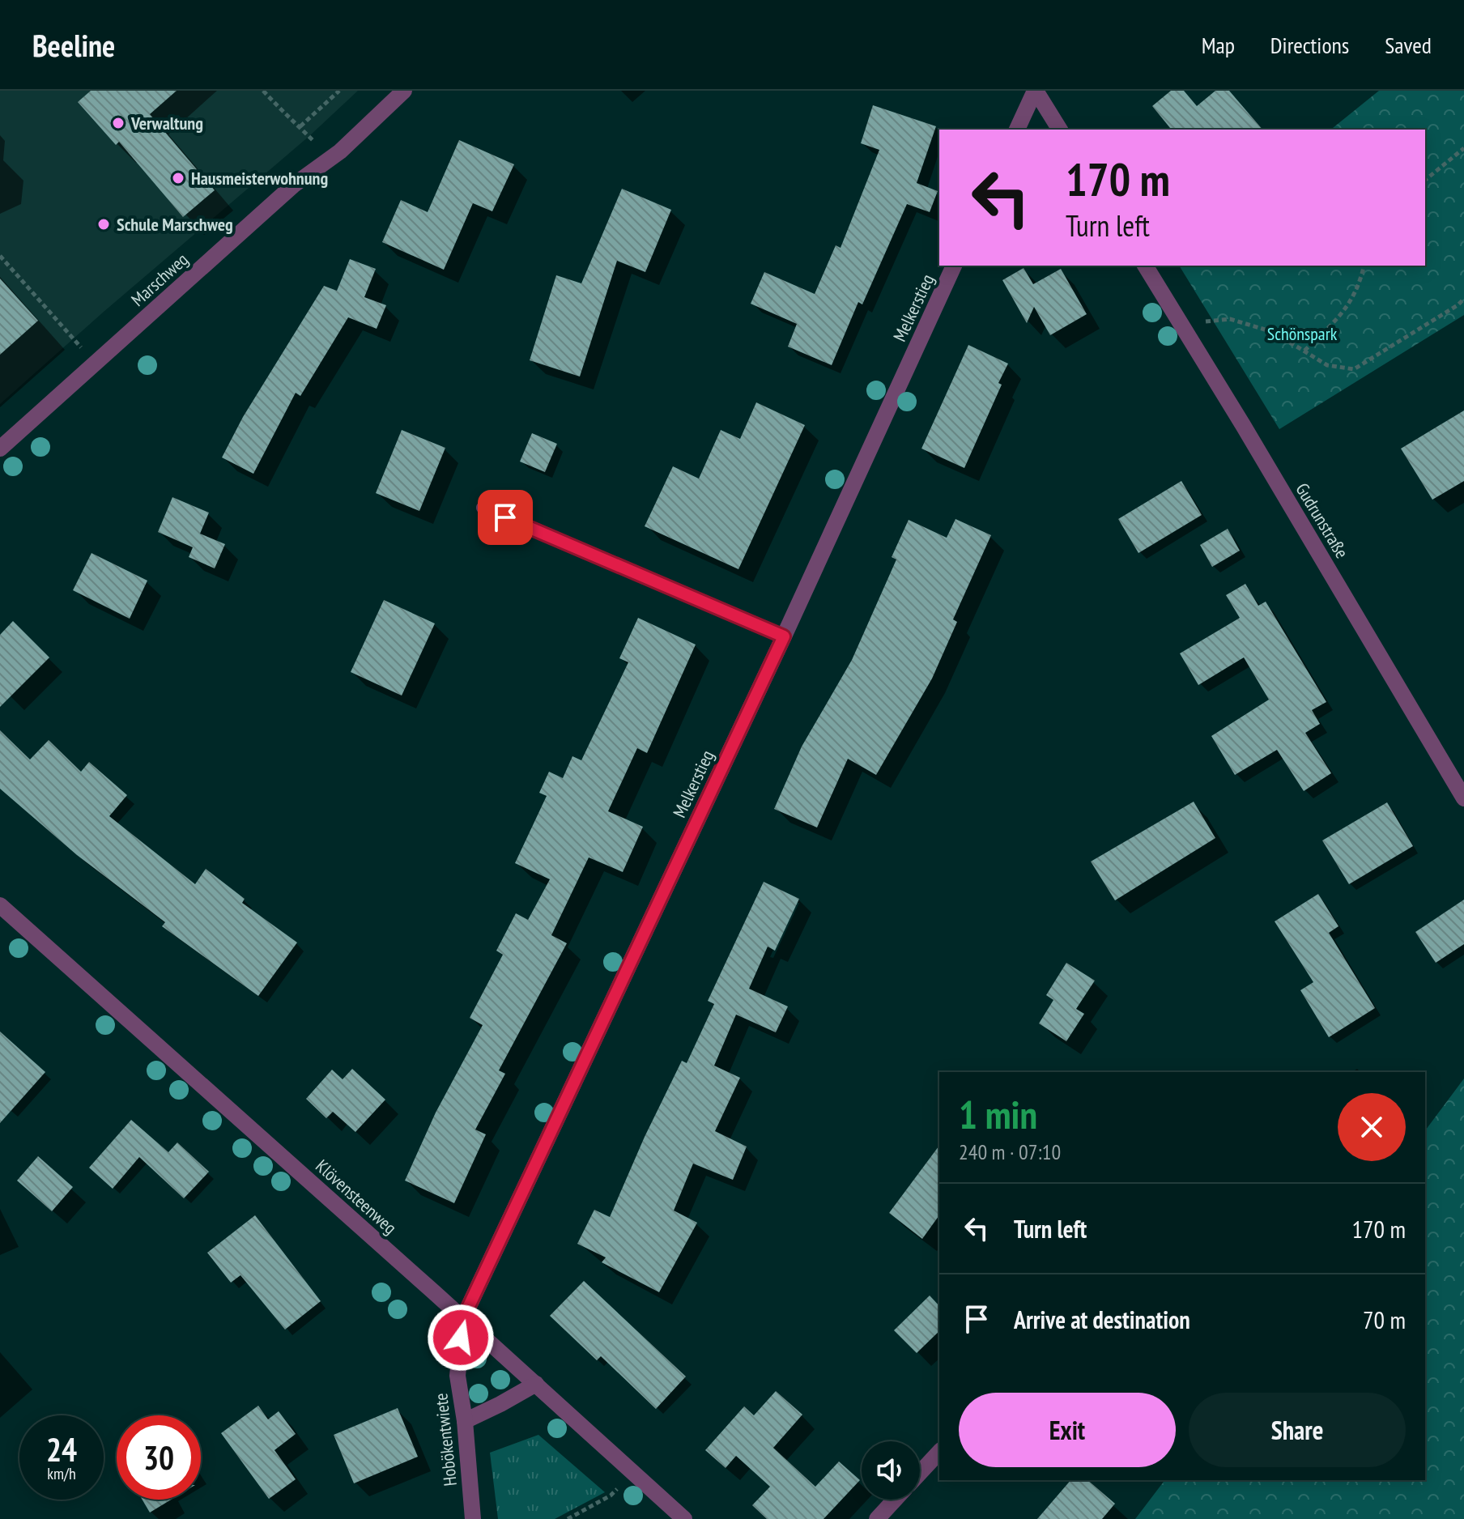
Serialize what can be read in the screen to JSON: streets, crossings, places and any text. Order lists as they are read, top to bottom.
{
  "streets": {
    "street": [
      "Marschweg",
      "Melkerstieg",
      "Gudrunstraße",
      "Klövensteenweg",
      "Hobökentwiete"
    ]
  },
  "crossings": [
    ["Melkerstieg", "Klövensteenweg"],
    ["Melkerstieg", "Hobökentwiete"],
    ["Klövensteenweg", "Hobökentwiete"]
  ],
  "parks": ["Schönspark"],
  "places": ["Verwaltung", "Hausmeisterwohnung", "Schule Marschweg"],
  "page": {
    "header": "Beeline",
    "nav": ["Map", "Directions", "Saved"],
    "turn": ["170 m", "Turn left"],
    "heading": ["1 min", "240 m · 07:10"],
    "list": [
      {
        "name": "Turn left",
        "value": "170 m"
      },
      {
        "name": "Arrive at destination",
        "value": "70 m"
      }
    ],
    "buttons": ["Exit", "Share"],
    "speed": "24 km/h",
    "limit": "30"
  }
}
